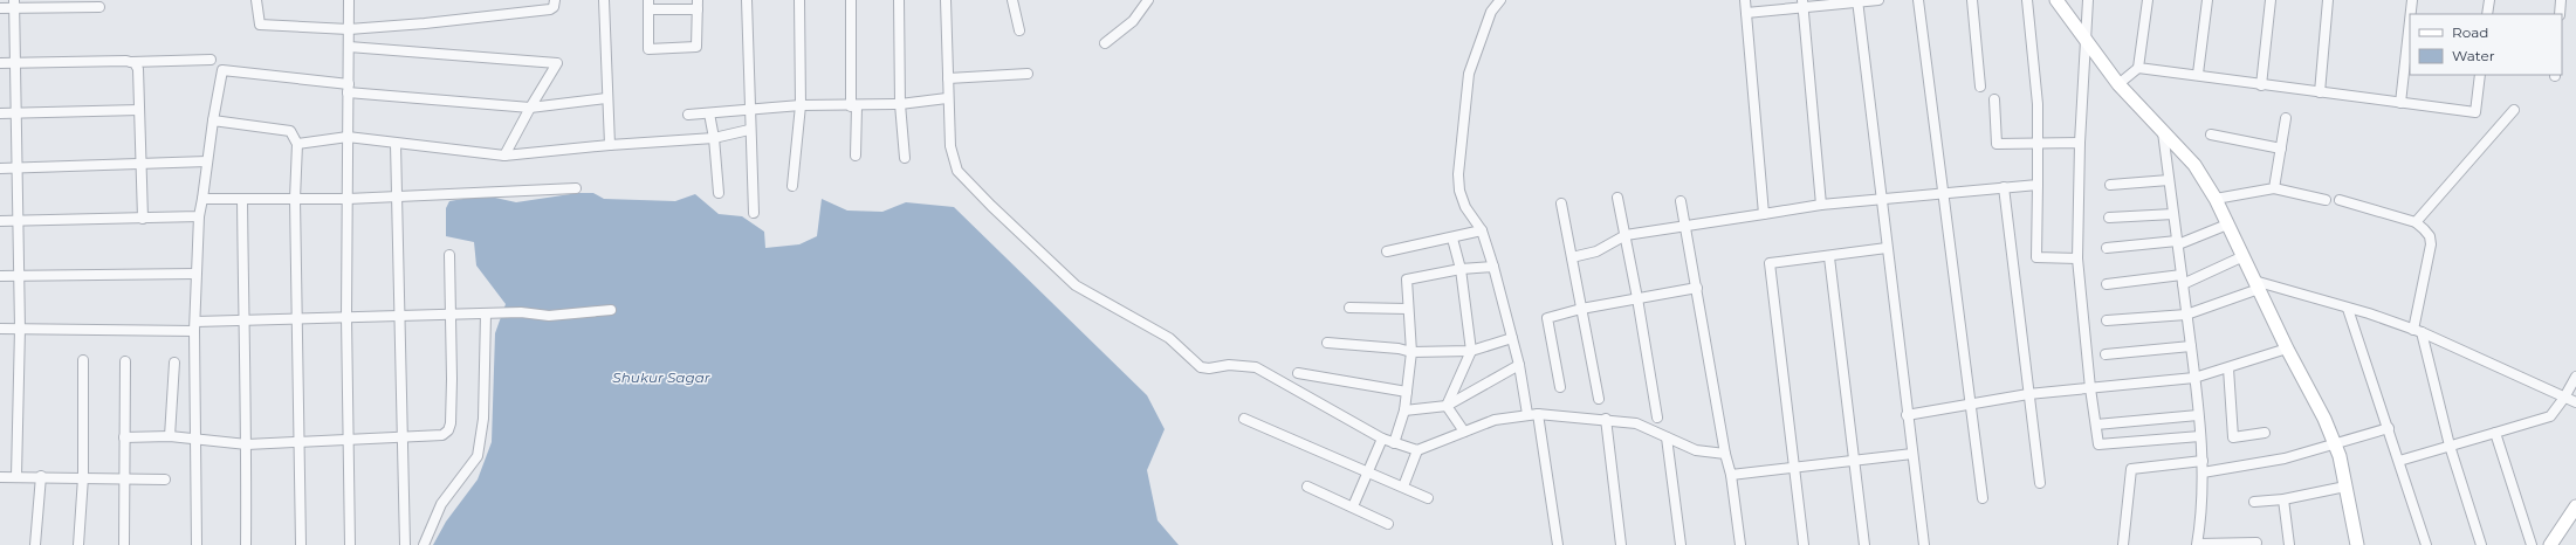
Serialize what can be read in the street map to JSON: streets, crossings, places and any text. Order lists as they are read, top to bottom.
{
  "water": ["Shukur Sagar"],
  "legend": ["Road", "Water"]
}
